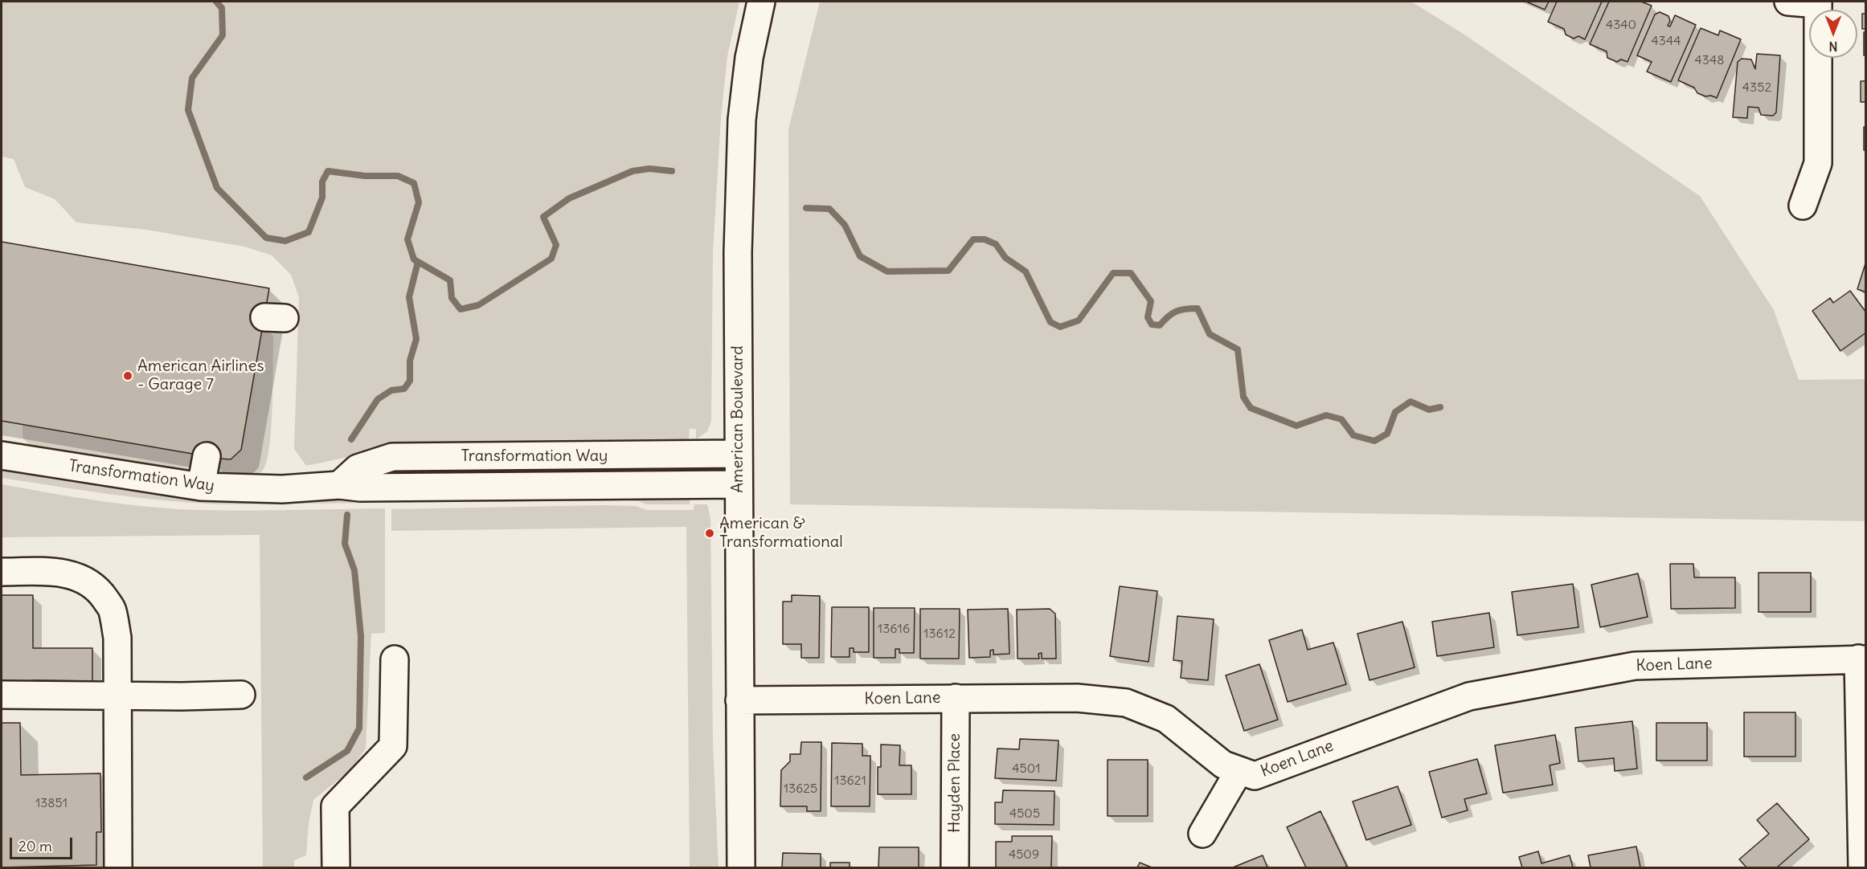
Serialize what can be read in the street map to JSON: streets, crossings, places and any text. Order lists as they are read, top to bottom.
{
  "streets": {
    "street": [
      "American Boulevard",
      "Transformation Way",
      "Koen Lane",
      "Hayden Place"
    ]
  },
  "crossings": [
    ["American Boulevard", "Transformation Way"],
    ["American Boulevard", "Koen Lane"],
    ["Koen Lane", "Hayden Place"]
  ],
  "places": ["American Airlines - Garage 7", "American & Transformational"],
  "house_numbers": [
    "4340",
    "4344",
    "4348",
    "4352",
    "13616",
    "13612",
    "4501",
    "13621",
    "13625",
    "13851",
    "4505",
    "4509"
  ],
  "scale_bar": "20 m",
  "north": "bottom"
}
